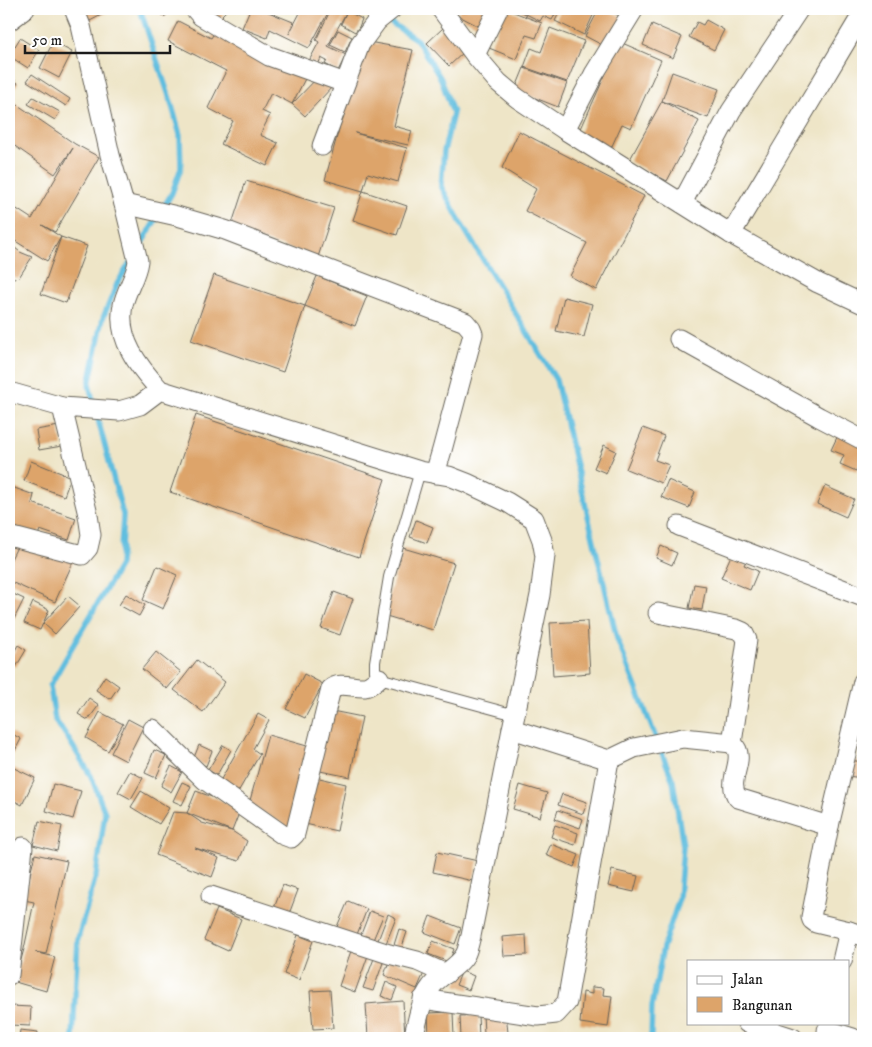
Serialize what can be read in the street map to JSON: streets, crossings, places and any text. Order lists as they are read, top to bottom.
{
  "legend": ["Jalan", "Bangunan"],
  "scale_bar": "50 m"
}
